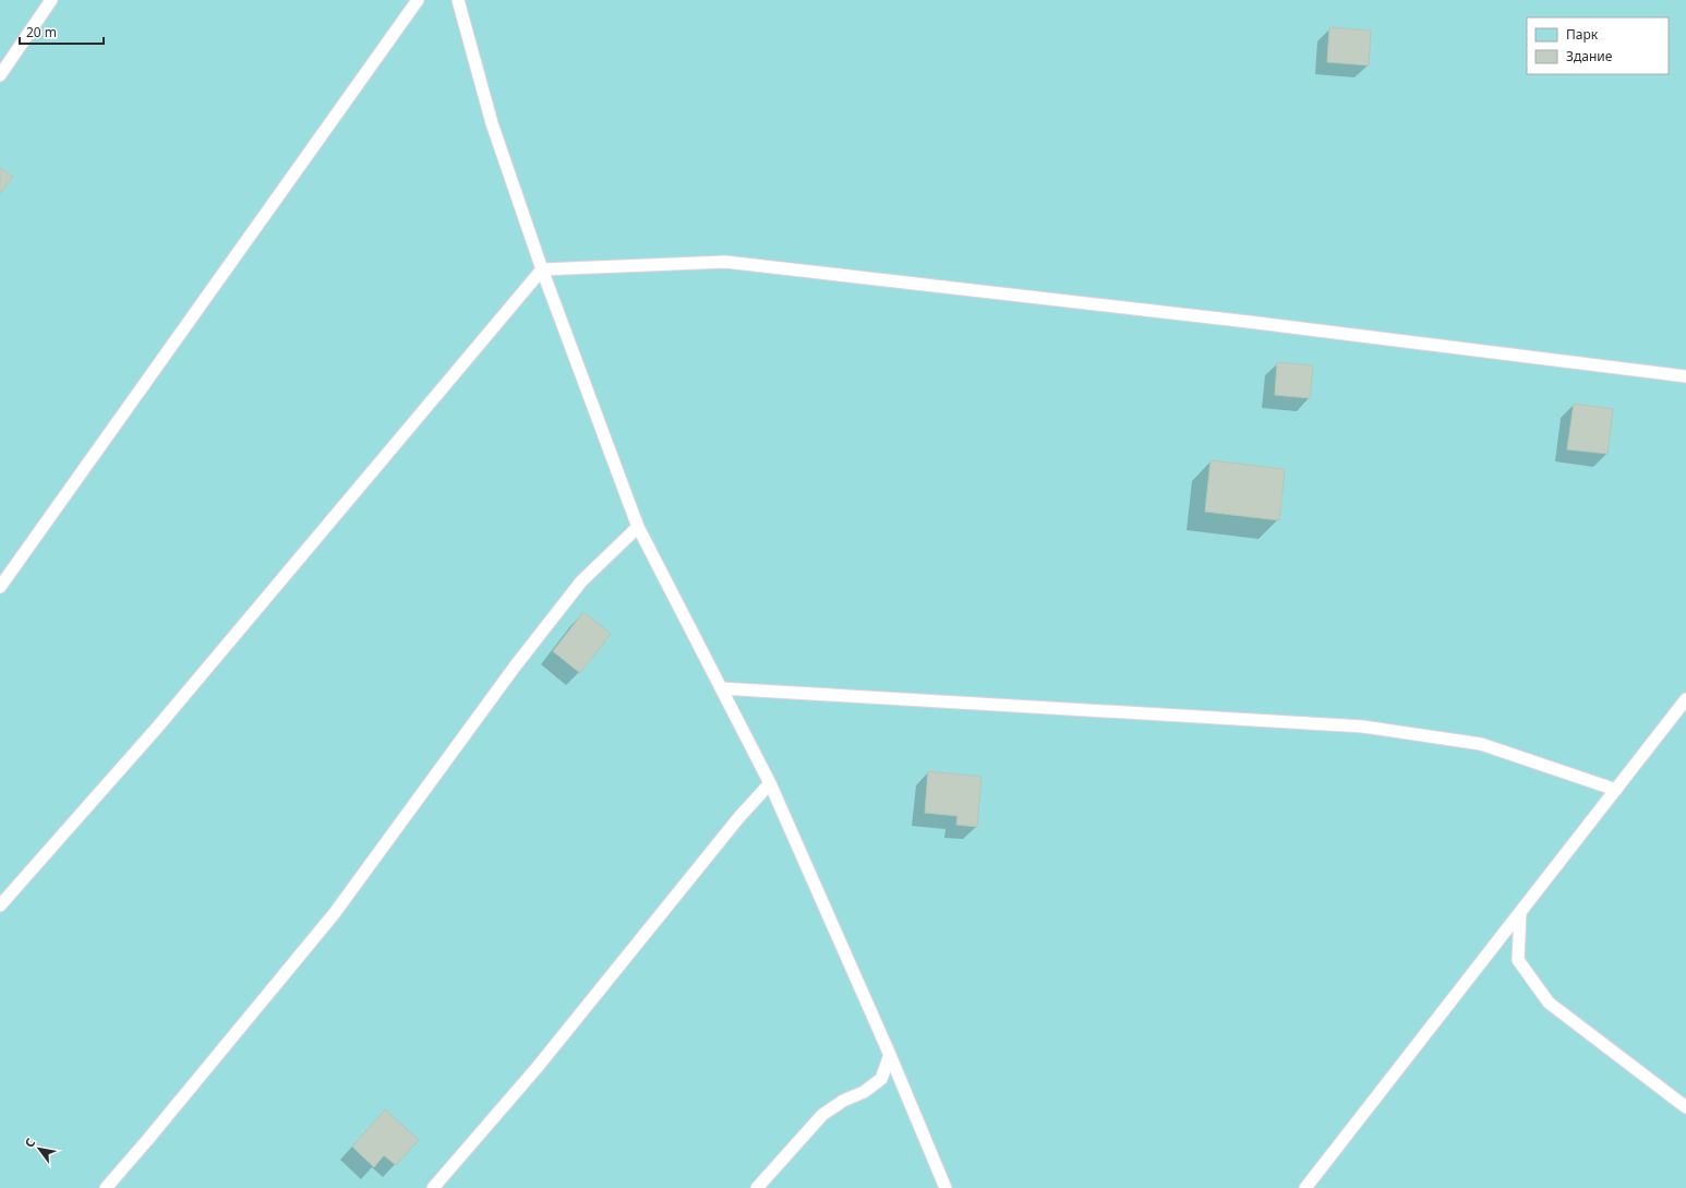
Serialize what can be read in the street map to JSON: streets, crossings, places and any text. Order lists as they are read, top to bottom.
{
  "legend": ["Парк", "Здание"],
  "scale_bar": "20 m",
  "north": "top left"
}
